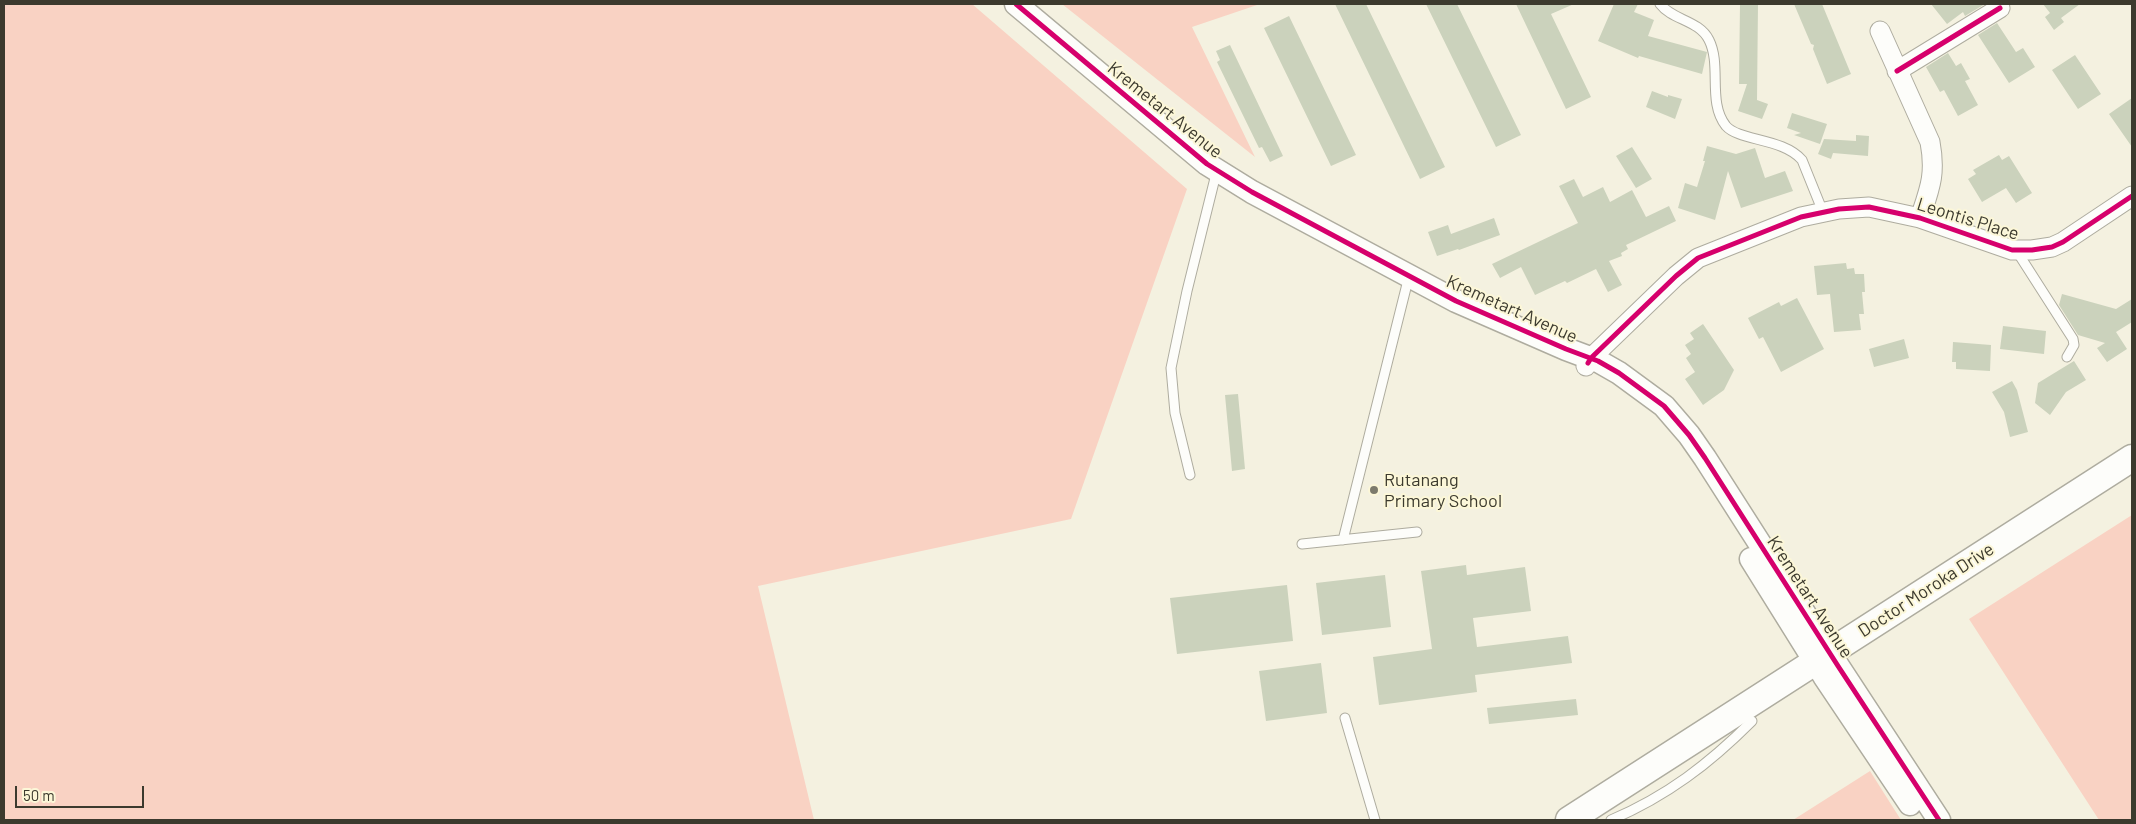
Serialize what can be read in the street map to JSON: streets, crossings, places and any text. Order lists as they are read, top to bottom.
{
  "streets": {
    "main road": ["Doctor Moroka Drive"],
    "street": ["Kremetart Avenue", "Leontis Place"]
  },
  "crossings": [
    ["Kremetart Avenue", "Leontis Place"],
    ["Kremetart Avenue", "Doctor Moroka Drive"]
  ],
  "places": ["Rutanang Primary School"],
  "scale_bar": "50 m"
}
